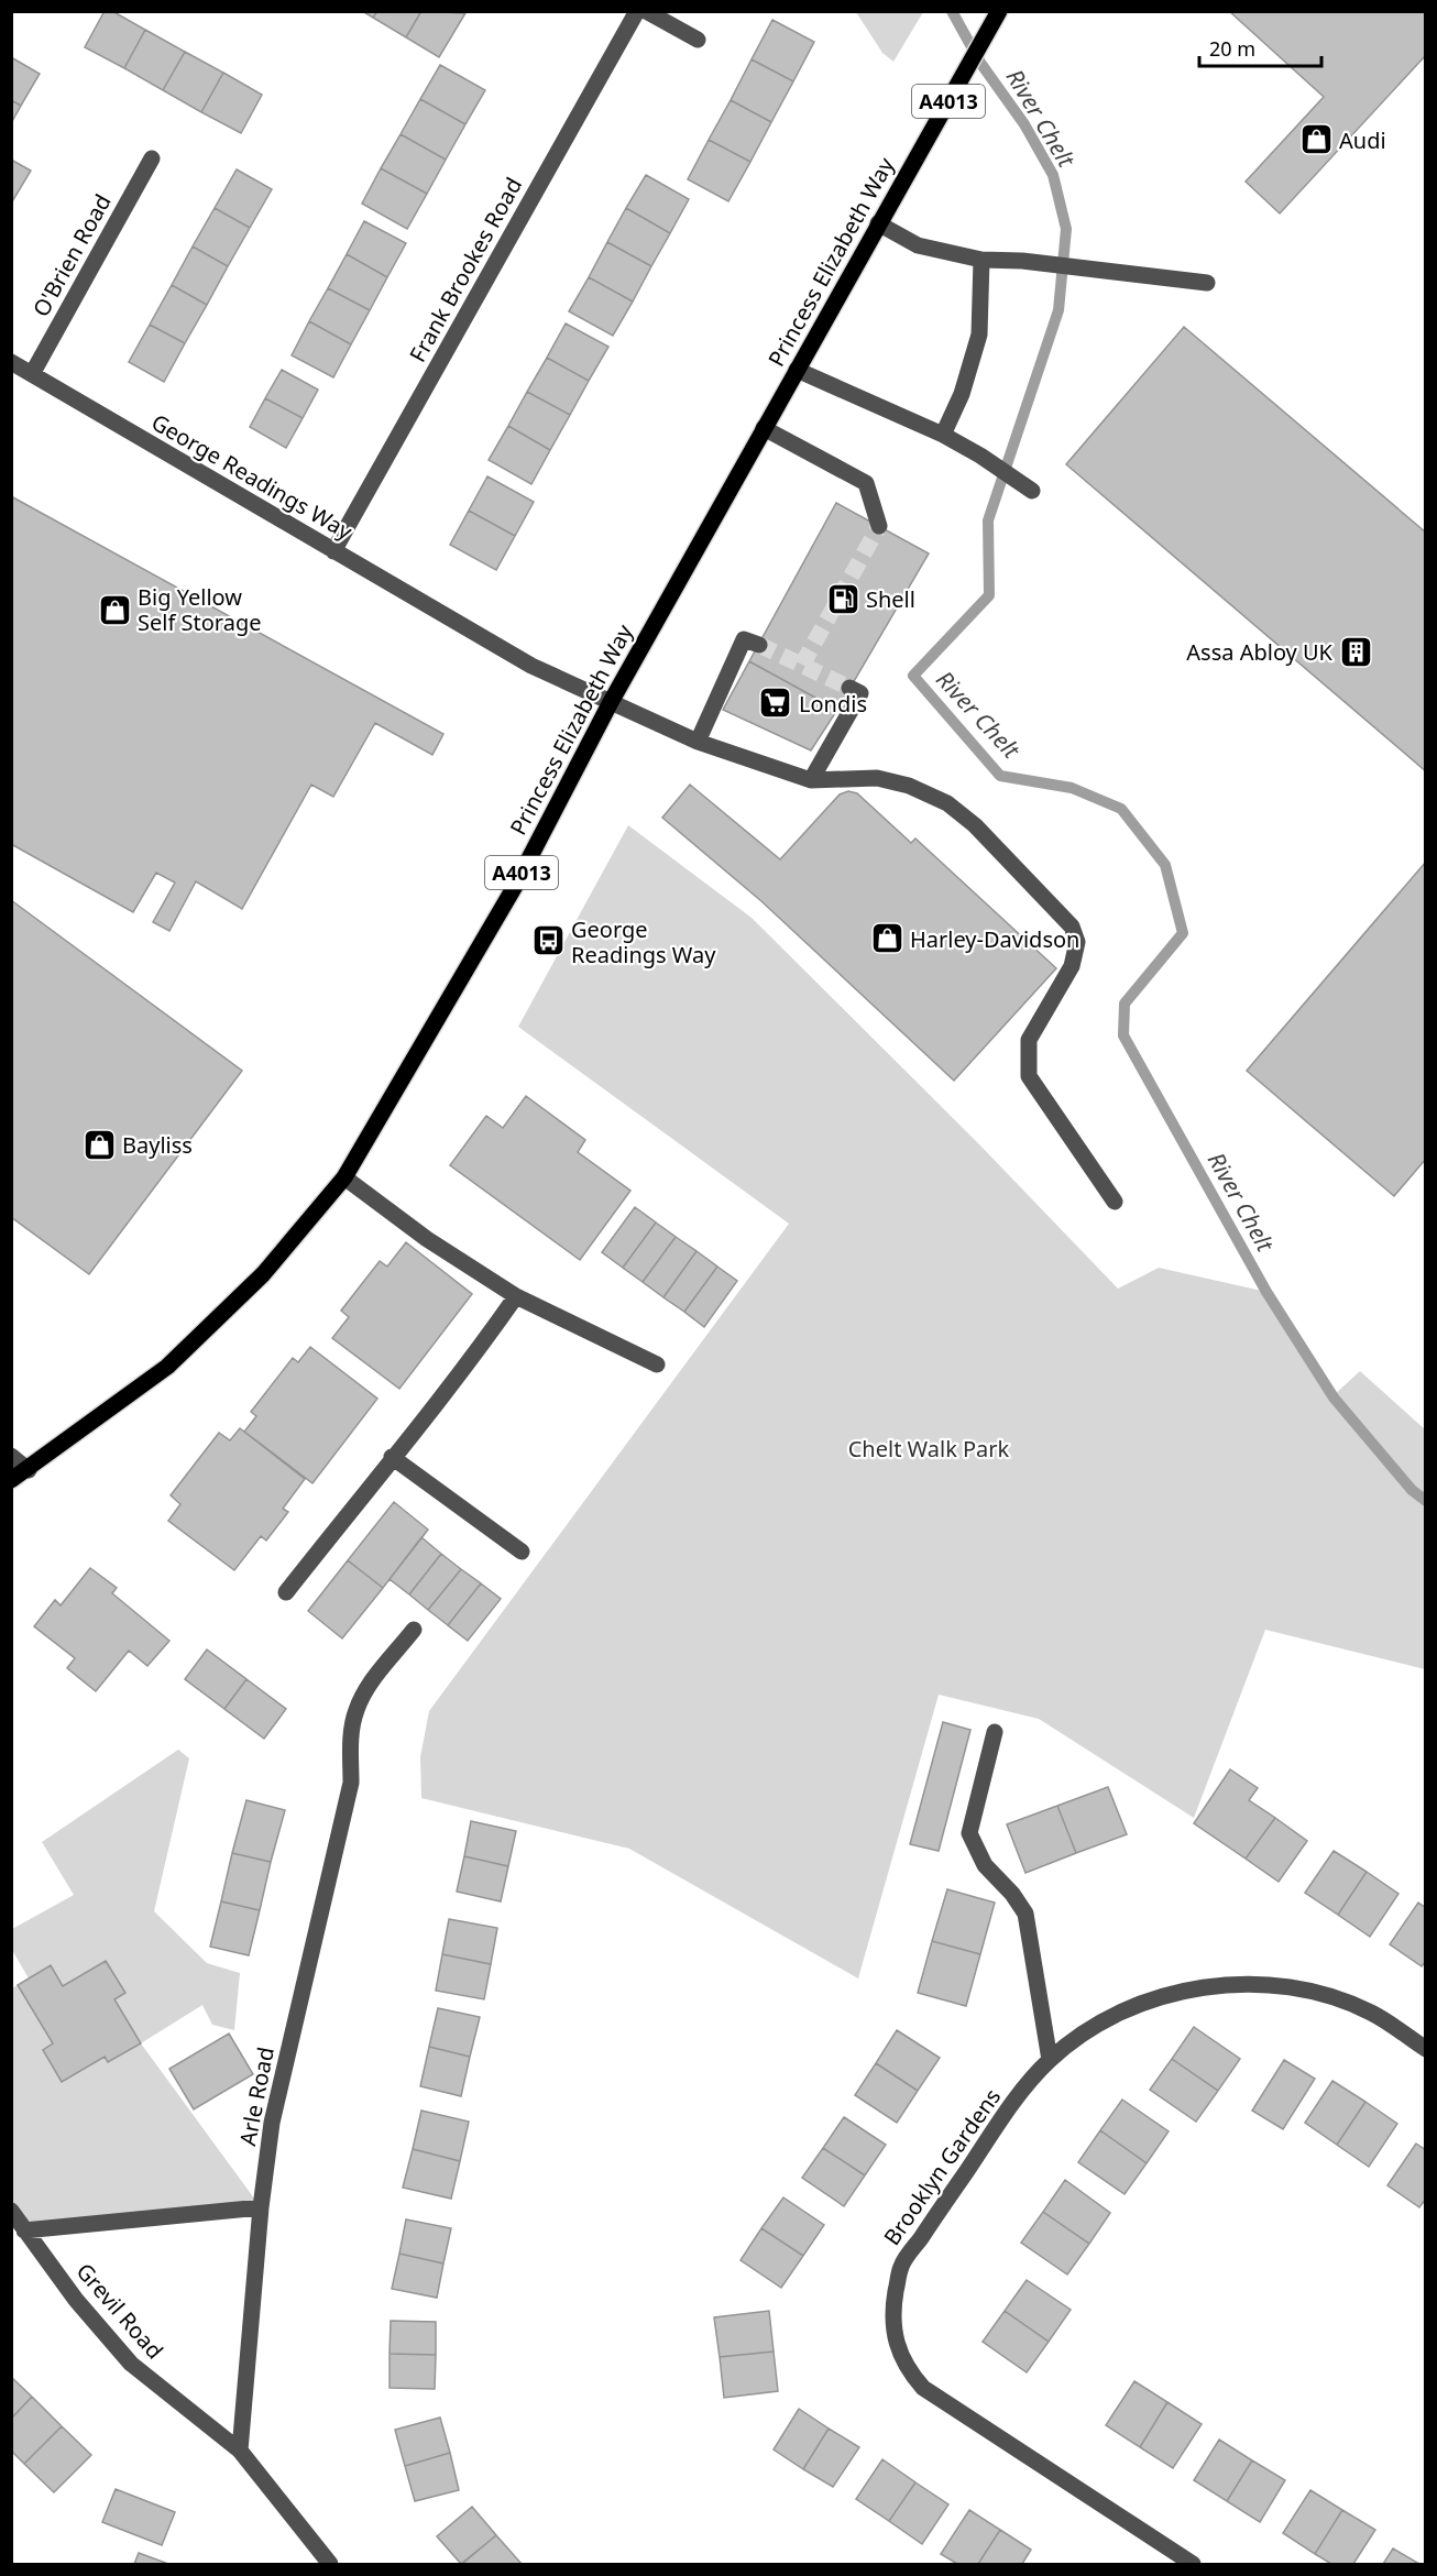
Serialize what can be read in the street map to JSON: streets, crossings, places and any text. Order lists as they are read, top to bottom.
{
  "streets": {
    "main road": ["A4013", "Princess Elizabeth Way"],
    "street": [
      "O'Brien Road",
      "Frank Brookes Road",
      "George Readings Way",
      "Arle Road",
      "Brooklyn Gardens",
      "Grevil Road"
    ]
  },
  "crossings": [
    ["O'Brien Road", "George Readings Way"],
    ["Princess Elizabeth Way", "George Readings Way"],
    ["Frank Brookes Road", "George Readings Way"],
    ["Arle Road", "Grevil Road"]
  ],
  "water": ["River Chelt"],
  "parks": ["Chelt Walk Park"],
  "places": {
    "shop": [
      "Audi",
      "Big Yellow Self Storage",
      "Harley-Davidson",
      "Bayliss"
    ],
    "fuel station": ["Shell"],
    "building": ["Assa Abloy UK"],
    "supermarket": ["Londis"],
    "bus stop": ["George Readings Way"]
  },
  "scale_bar": "20 m"
}
